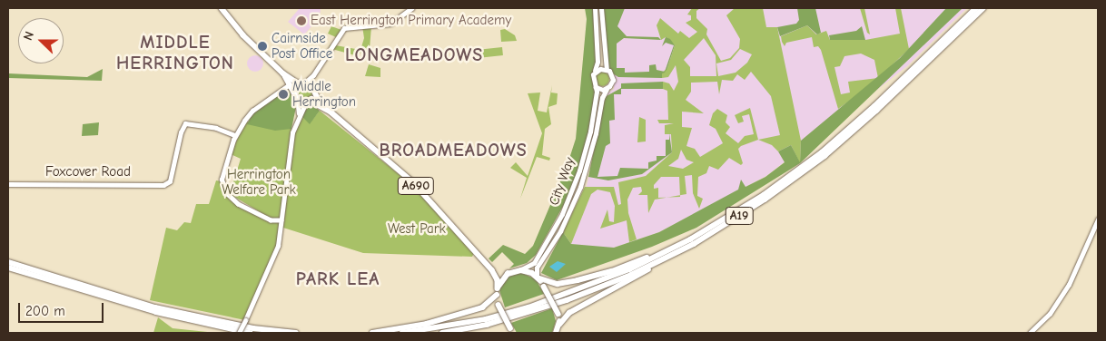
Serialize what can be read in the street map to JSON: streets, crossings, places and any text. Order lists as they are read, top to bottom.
{
  "streets": {
    "highway": ["A690", "A19"],
    "main road": ["City Way"],
    "street": ["Foxcover Road"]
  },
  "districts": [
    "MIDDLE HERRINGTON",
    "LONGMEADOWS",
    "BROADMEADOWS",
    "PARK LEA"
  ],
  "parks": ["Herrington Welfare Park", "West Park"],
  "places": ["East Herrington Primary Academy", "Cairnside Post Office", "Middle Herrington"],
  "scale_bar": "200 m",
  "north": "left"
}
